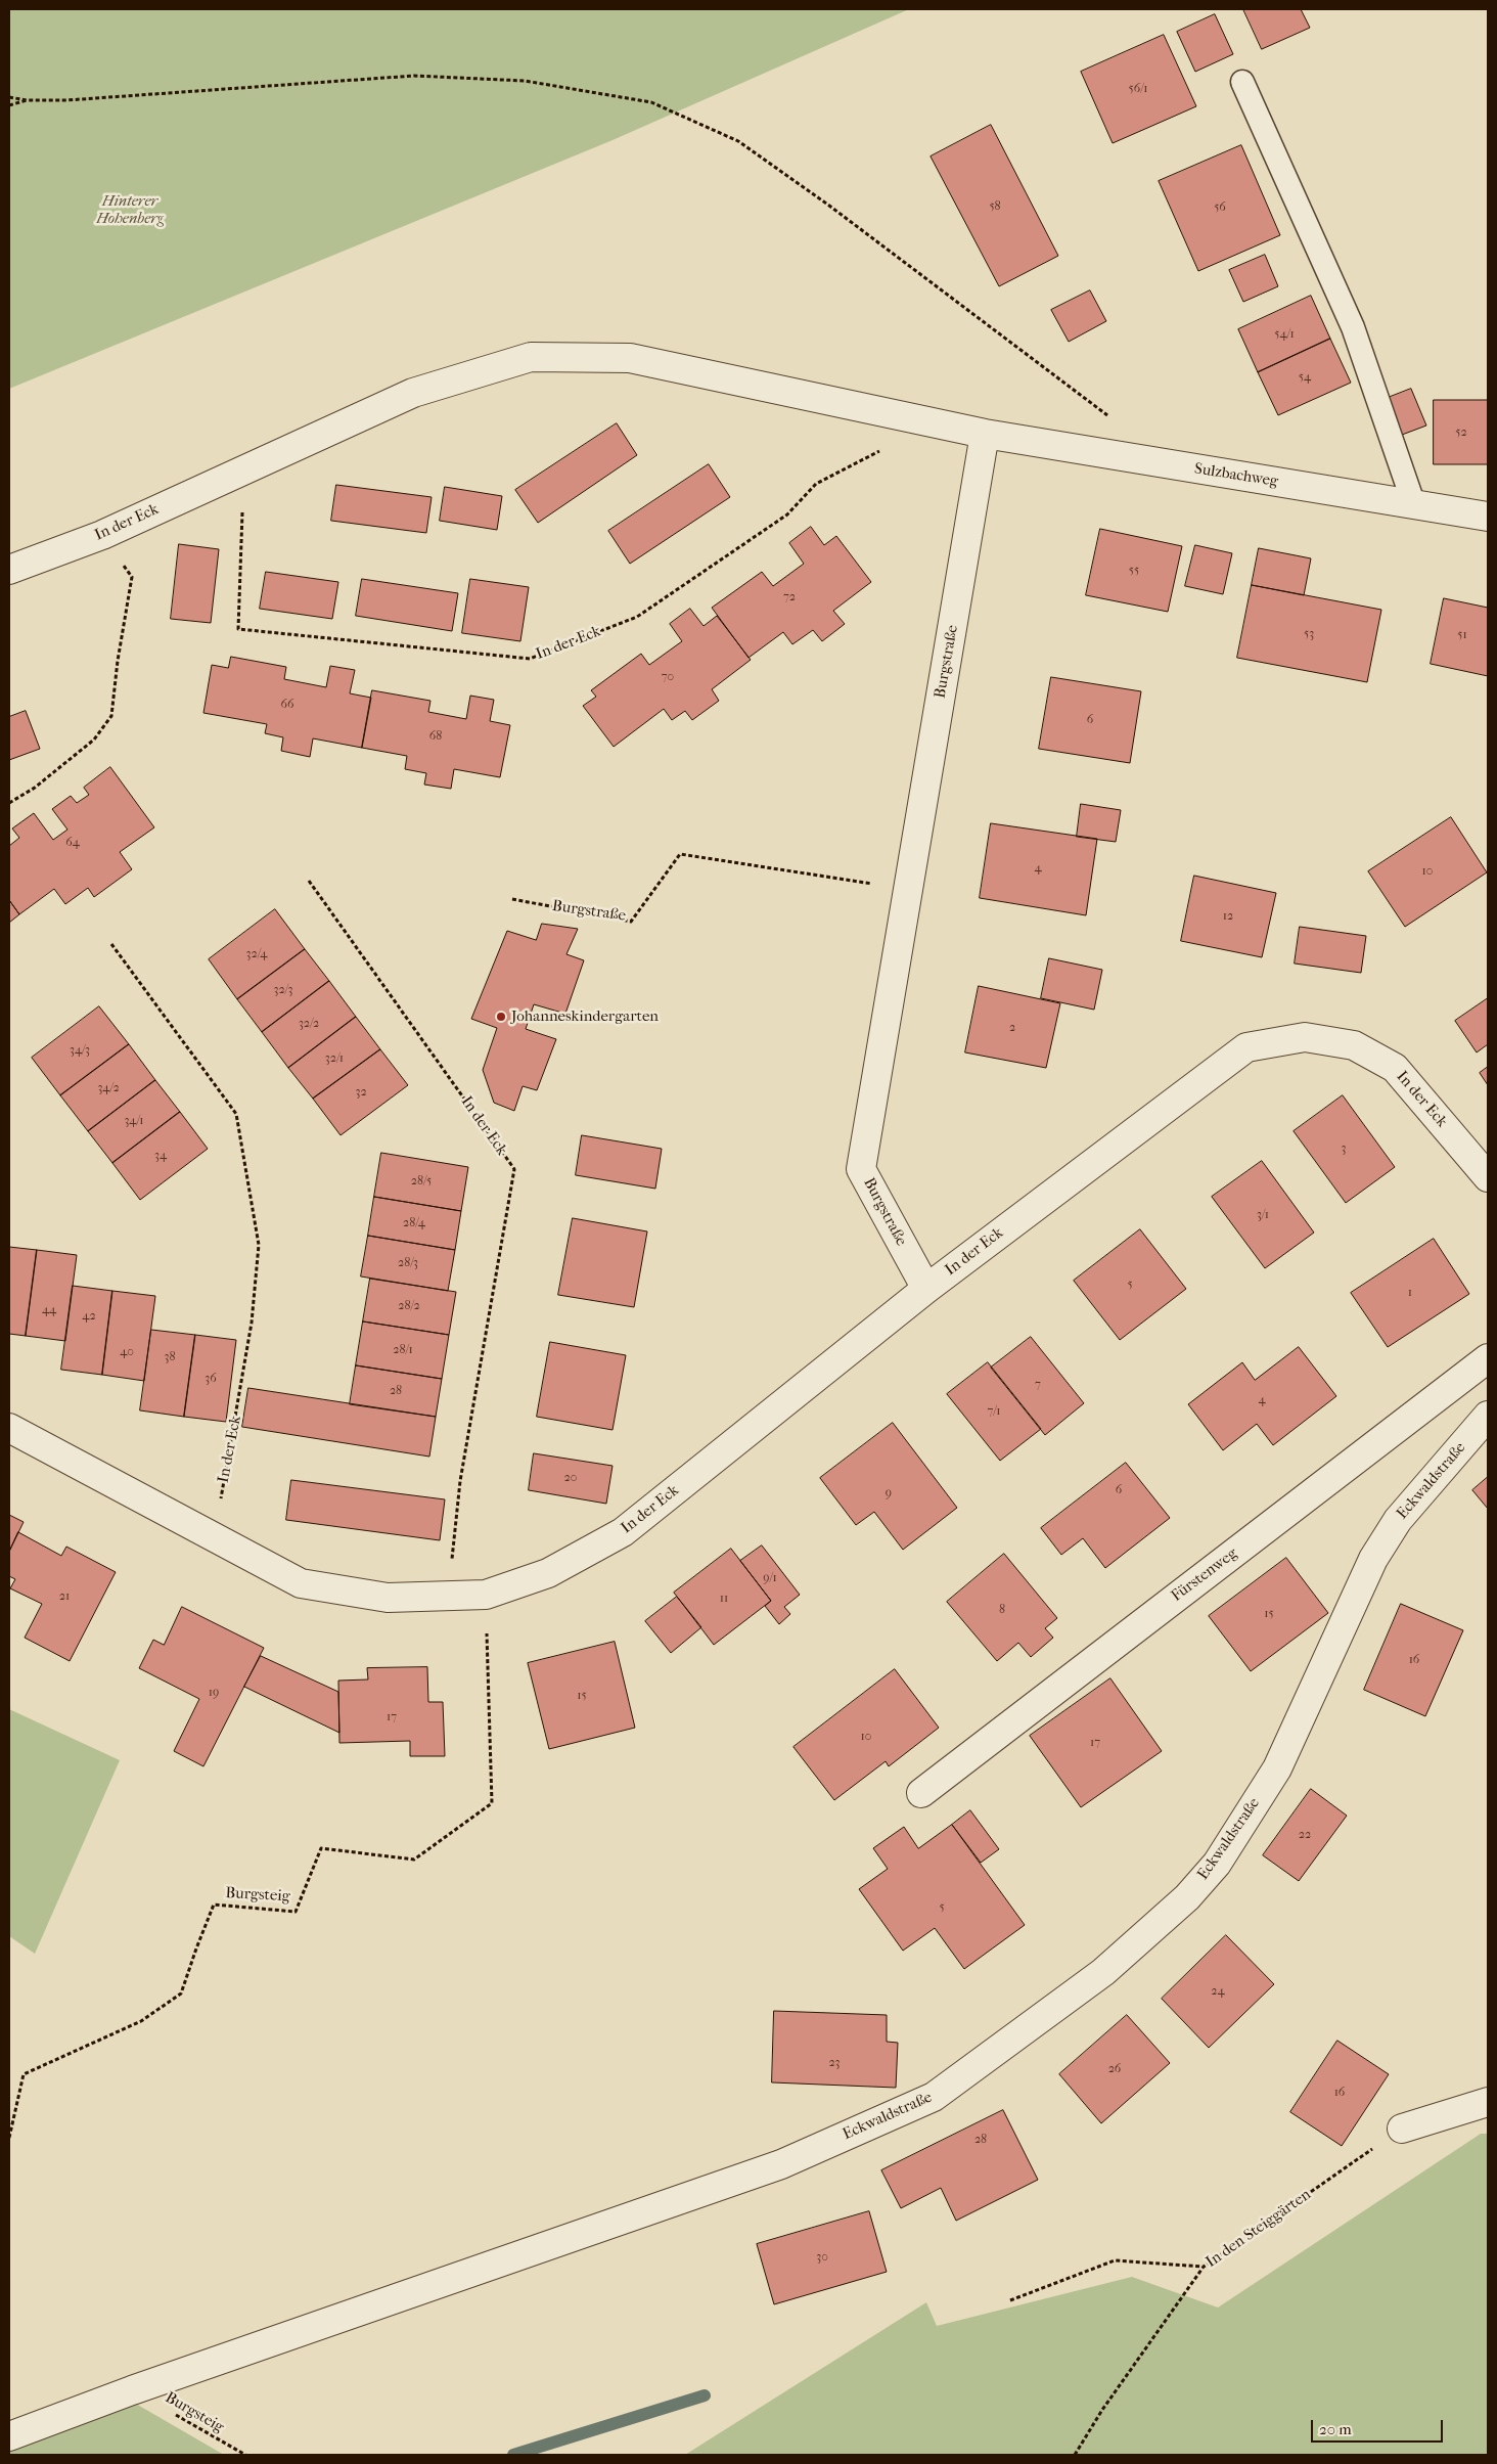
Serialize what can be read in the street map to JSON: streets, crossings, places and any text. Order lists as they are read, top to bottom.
{
  "streets": {
    "street": [
      "Sulzbachweg",
      "In der Eck",
      "Burgstraße",
      "Eckwaldstraße",
      "Fürstenweg"
    ],
    "path": ["Burgsteig", "In den Steiggärten"]
  },
  "crossings": [
    ["Sulzbachweg", "In der Eck"],
    ["Sulzbachweg", "Burgstraße"],
    ["In der Eck", "Burgstraße"],
    ["In der Eck", "Burgsteig"],
    ["Eckwaldstraße", "Burgsteig"]
  ],
  "parks": ["Hinterer Hohenberg"],
  "places": ["Johanneskindergarten"],
  "house_numbers": [
    "56/1",
    "58",
    "56",
    "54/1",
    "54",
    "52",
    "55",
    "72",
    "53",
    "51",
    "70",
    "66",
    "6",
    "68",
    "64",
    "4",
    "10",
    "12",
    "32/4",
    "32/3",
    "32/2",
    "2",
    "34/3",
    "32/1",
    "34/2",
    "32",
    "34/1",
    "3",
    "34",
    "28/5",
    "3/1",
    "28/4",
    "28/3",
    "5",
    "1",
    "28/2",
    "44",
    "42",
    "28/1",
    "40",
    "38",
    "36",
    "7",
    "28",
    "4",
    "7/1",
    "20",
    "6",
    "9",
    "9/1",
    "21",
    "11",
    "8",
    "15",
    "16",
    "19",
    "15",
    "17",
    "10",
    "17",
    "22",
    "5",
    "24",
    "23",
    "26",
    "16",
    "28",
    "30"
  ],
  "scale_bar": "20 m"
}
